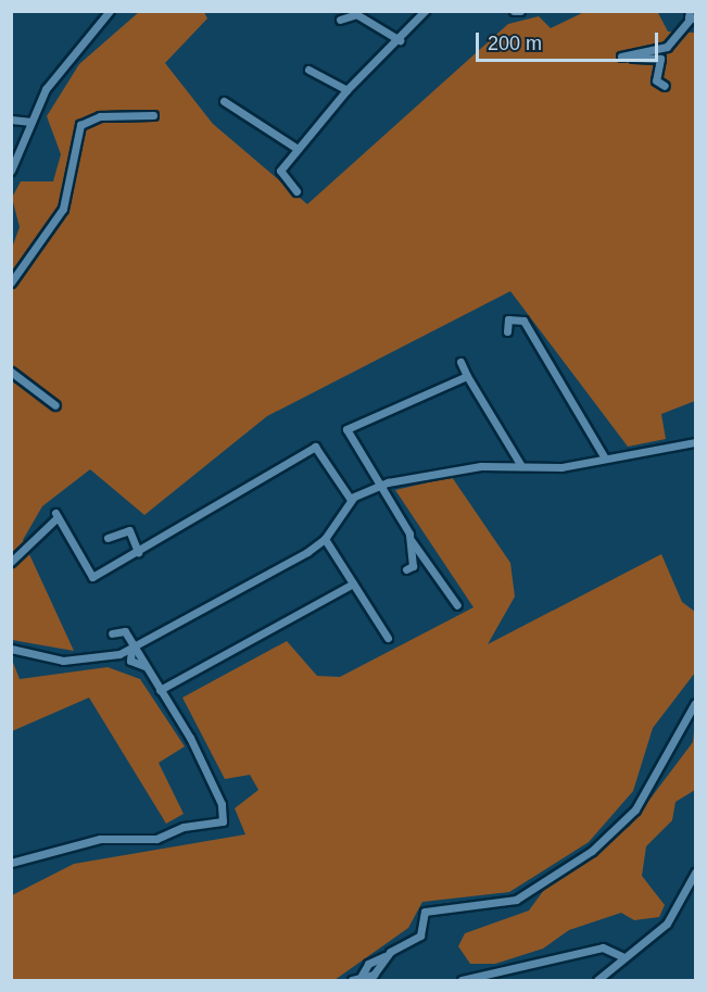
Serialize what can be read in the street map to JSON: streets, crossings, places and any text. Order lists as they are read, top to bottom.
{
  "scale_bar": "200 m"
}
